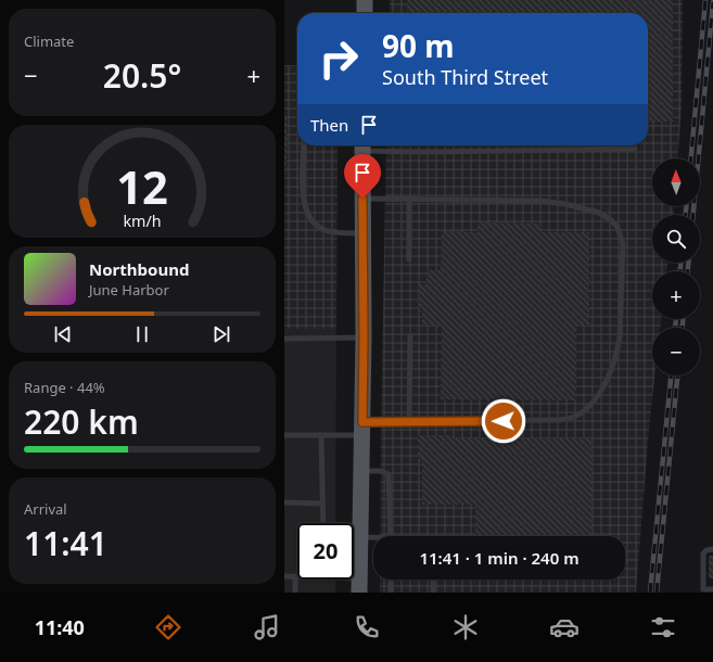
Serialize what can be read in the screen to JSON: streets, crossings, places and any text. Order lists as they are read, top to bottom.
{
  "north": "top",
  "page": {
    "tile": [
      "Climate",
      ["Range · 44%", "220 km"],
      ["Arrival", "11:41"]
    ],
    "turn": ["90 m", "South Third Street"],
    "heat": ["−", "20.5°", "+"],
    "then": "Then",
    "map_buttons": ["+", "−"],
    "song": ["Northbound", "June Harbor"],
    "limit": "20",
    "trip": "11:41 · 1 min · 240 m",
    "tabs": "11:40",
    "gauge": ["12", "km/h"]
  }
}
